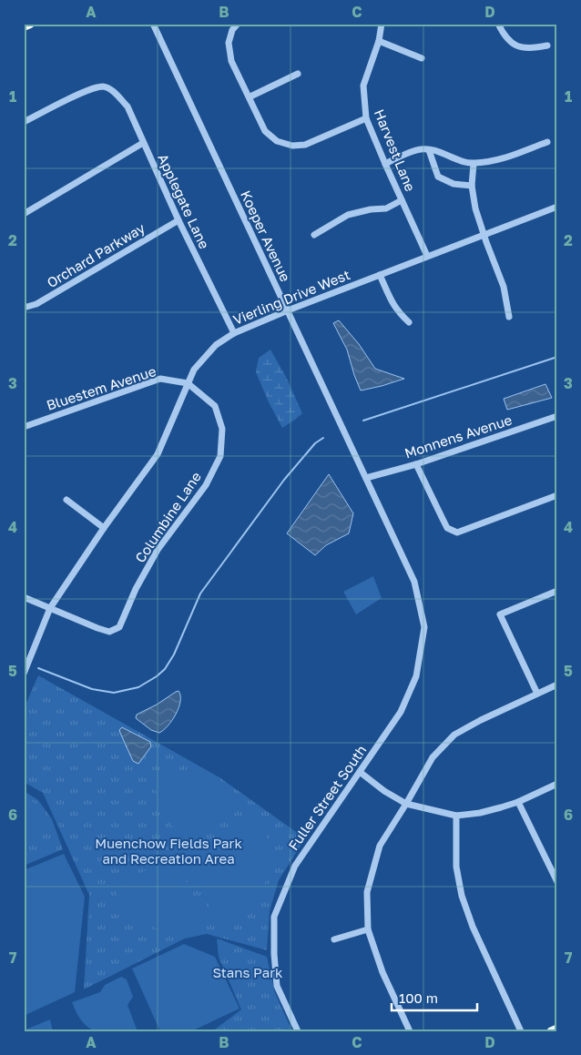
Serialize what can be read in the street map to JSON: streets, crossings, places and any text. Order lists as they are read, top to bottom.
{
  "streets": {
    "street": [
      "Harvest Lane",
      "Applegate Lane",
      "Koeper Avenue",
      "Orchard Parkway",
      "Vierling Drive West",
      "Bluestem Avenue",
      "Monnens Avenue",
      "Columbine Lane",
      "Fuller Street South"
    ]
  },
  "crossings": [
    ["Harvest Lane", "Vierling Drive West"],
    ["Applegate Lane", "Orchard Parkway"],
    ["Applegate Lane", "Vierling Drive West"],
    ["Koeper Avenue", "Vierling Drive West"],
    ["Koeper Avenue", "Monnens Avenue"],
    ["Koeper Avenue", "Fuller Street South"],
    ["Vierling Drive West", "Bluestem Avenue"],
    ["Vierling Drive West", "Columbine Lane"],
    ["Bluestem Avenue", "Columbine Lane"]
  ],
  "parks": ["Muenchow Fields Park and Recreation Area", "Stans Park"],
  "scale_bar": "100 m",
  "grid": {
    "columns": [
      "A",
      "B",
      "C",
      "D"
    ],
    "rows": [
      "1",
      "2",
      "3",
      "4",
      "5",
      "6",
      "7"
    ]
  }
}
